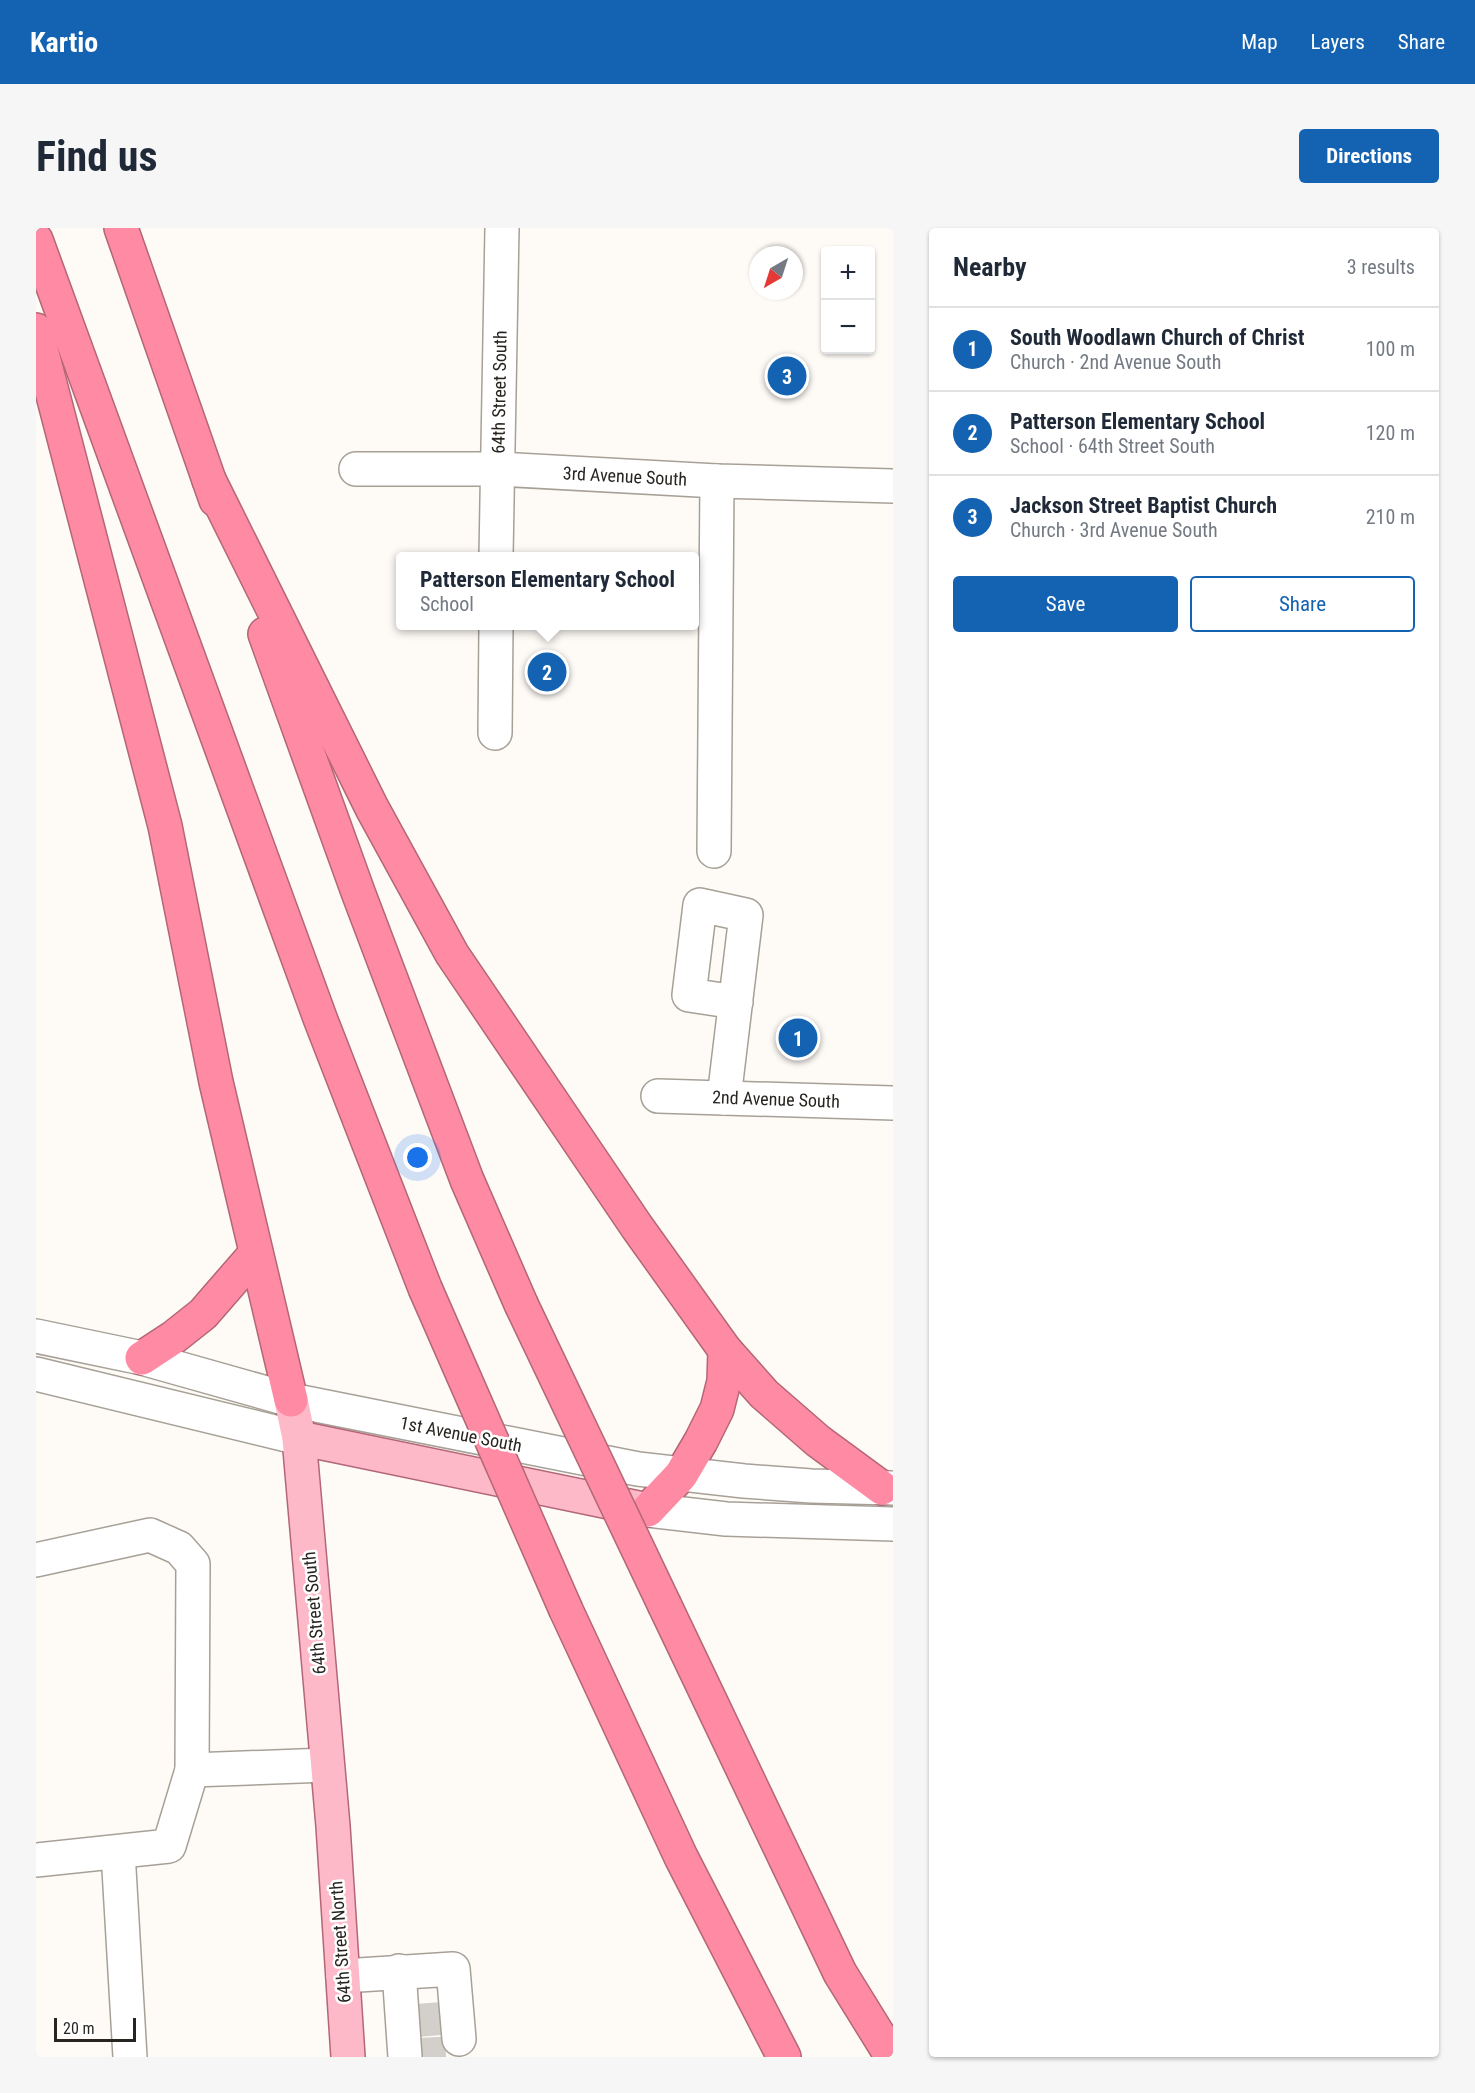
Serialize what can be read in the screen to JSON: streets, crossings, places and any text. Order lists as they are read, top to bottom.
{
  "streets": {
    "main road": ["64th Street South", "1st Avenue South", "64th Street North"],
    "street": ["3rd Avenue South", "2nd Avenue South"]
  },
  "crossings": [
    ["64th Street South", "3rd Avenue South"],
    ["64th Street South", "1st Avenue South"],
    ["64th Street South", "64th Street North"]
  ],
  "scale_bar": "20 m",
  "north": "bottom left",
  "page": {
    "header": "Kartio",
    "nav": ["Map", "Layers", "Share"],
    "buttons": [
      "Directions",
      ["Save", "Share"]
    ],
    "title": "Find us",
    "heading": ["Nearby", "3 results"],
    "map_buttons": ["+", "−"],
    "list": [
      {
        "mark": "1",
        "name": "South Woodlawn Church of Christ",
        "note": "Church · 2nd Avenue South",
        "value": "100 m"
      },
      {
        "mark": "2",
        "name": "Patterson Elementary School",
        "note": "School · 64th Street South",
        "value": "120 m"
      },
      {
        "mark": "3",
        "name": "Jackson Street Baptist Church",
        "note": "Church · 3rd Avenue South",
        "value": "210 m"
      }
    ],
    "pins": ["3", "2", "1"],
    "popup": ["Patterson Elementary School", "School"],
    "scale": "20 m"
  }
}
